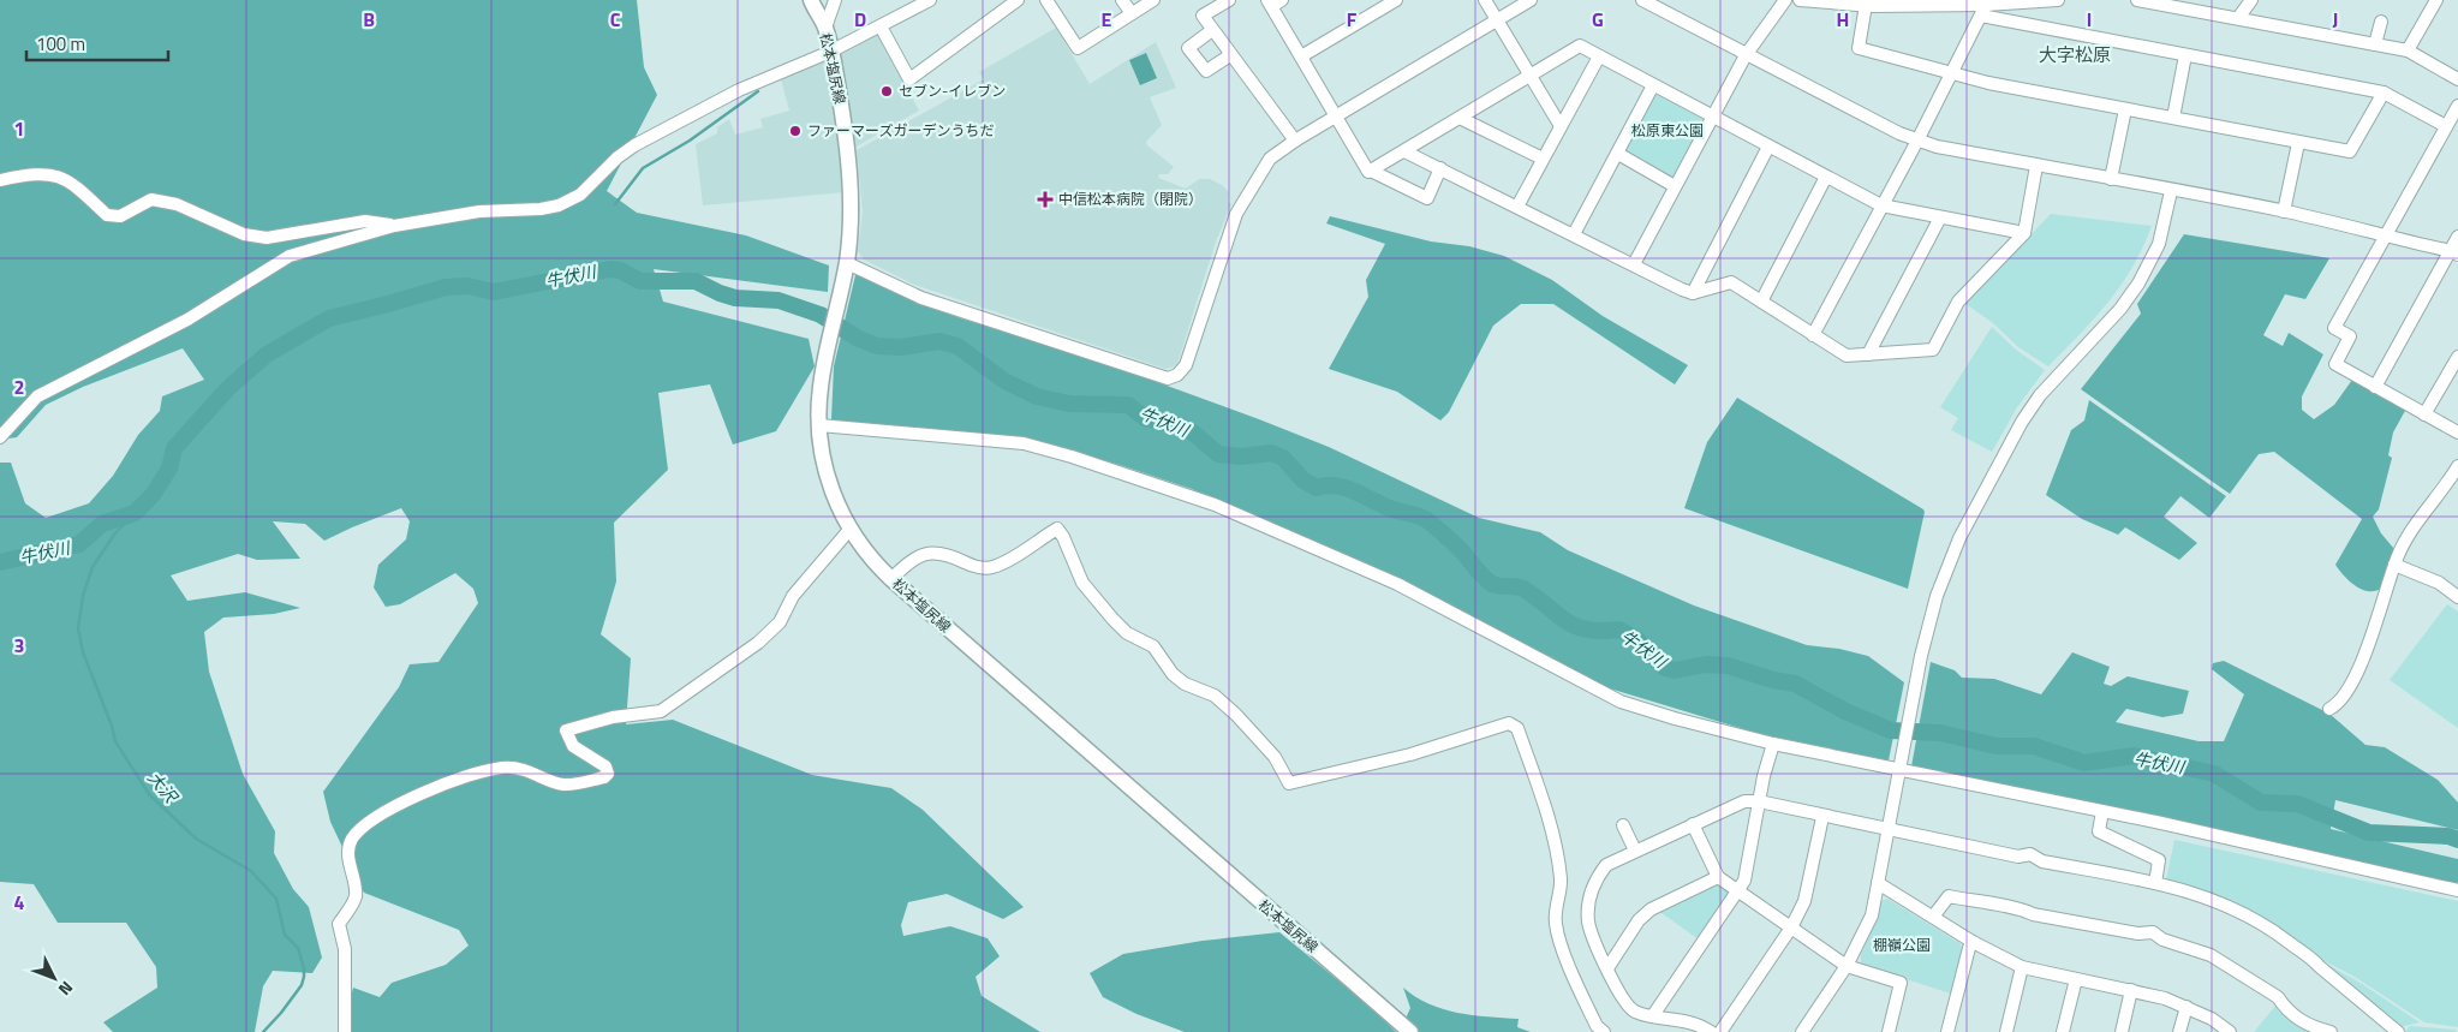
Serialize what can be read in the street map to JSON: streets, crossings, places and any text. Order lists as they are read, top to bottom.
{
  "streets": {
    "main road": ["松本塩尻線"]
  },
  "districts": ["大字松原"],
  "water": ["牛伏川", "大沢"],
  "parks": ["松原東公園", "棚嶺公園"],
  "places": {
    "other": ["セブン-イレブン", "ファーマーズガーデンうちだ"],
    "health": ["中信松本病院（閉院）"]
  },
  "scale_bar": "100 m",
  "north": "bottom right",
  "grid": {
    "columns": [
      "B",
      "C",
      "D",
      "E",
      "F",
      "G",
      "H",
      "I",
      "J"
    ],
    "rows": [
      "1",
      "2",
      "3",
      "4"
    ]
  }
}
